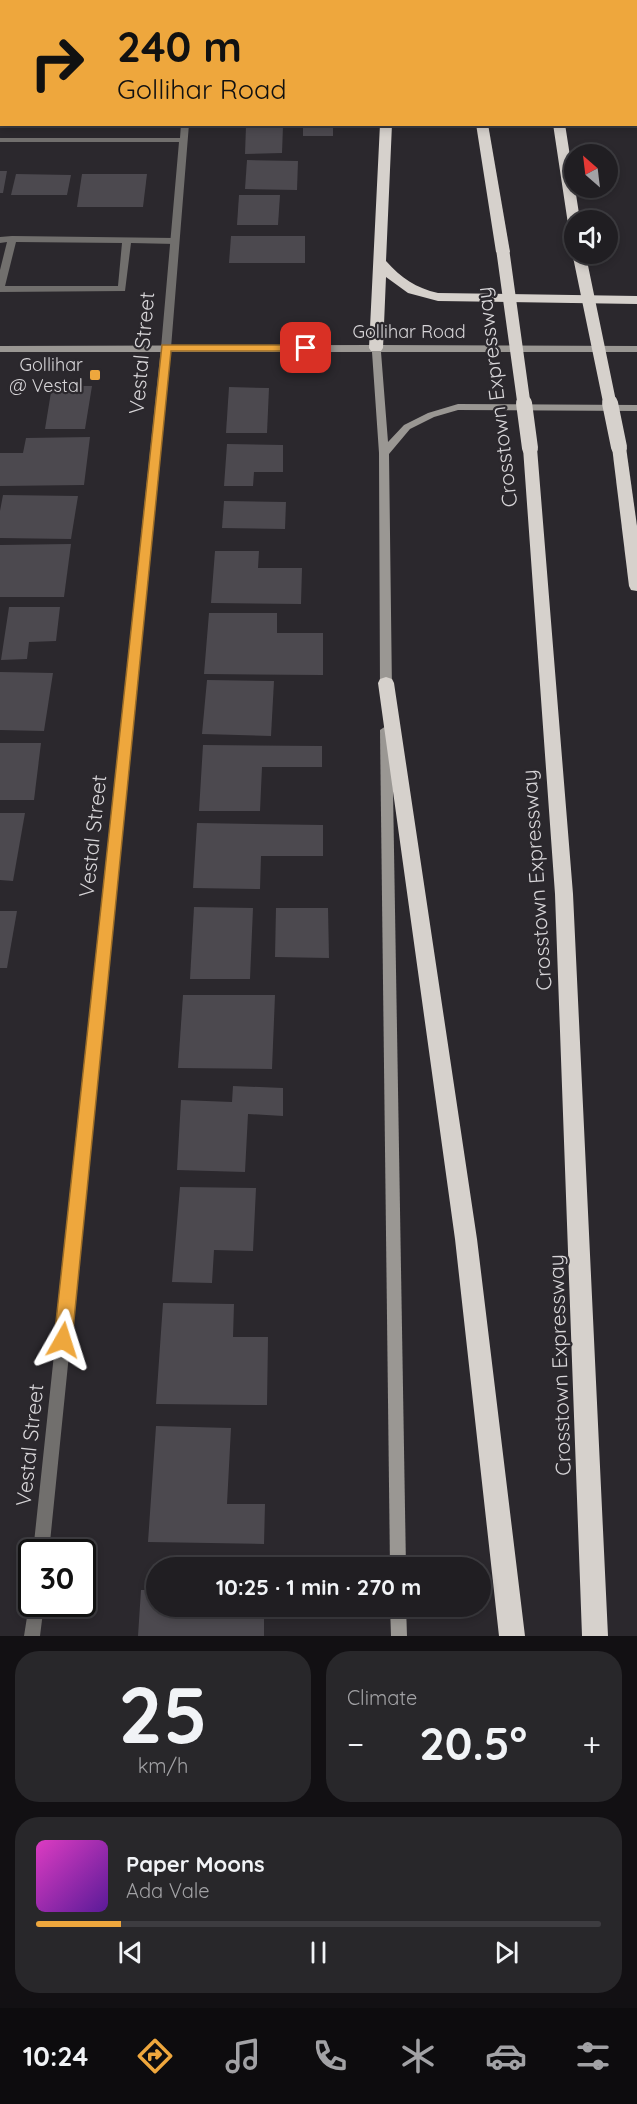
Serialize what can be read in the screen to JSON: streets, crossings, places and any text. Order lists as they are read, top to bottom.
{
  "streets": {
    "highway": ["Crosstown Expressway"],
    "main road": ["Gollihar Road"],
    "street": ["Vestal Street"]
  },
  "crossings": [
    ["Gollihar Road", "Vestal Street"]
  ],
  "places": {
    "transit": ["Gollihar @ Vestal"]
  },
  "north": "top left",
  "page": {
    "turn": ["240 m", "Gollihar Road"],
    "limit": "30",
    "trip": "10:25 · 1 min · 270 m",
    "tile": [
      ["25", "km/h"],
      "Climate"
    ],
    "heat": ["−", "20.5°", "+"],
    "song": ["Paper Moons", "Ada Vale"],
    "tabs": "10:24"
  }
}
